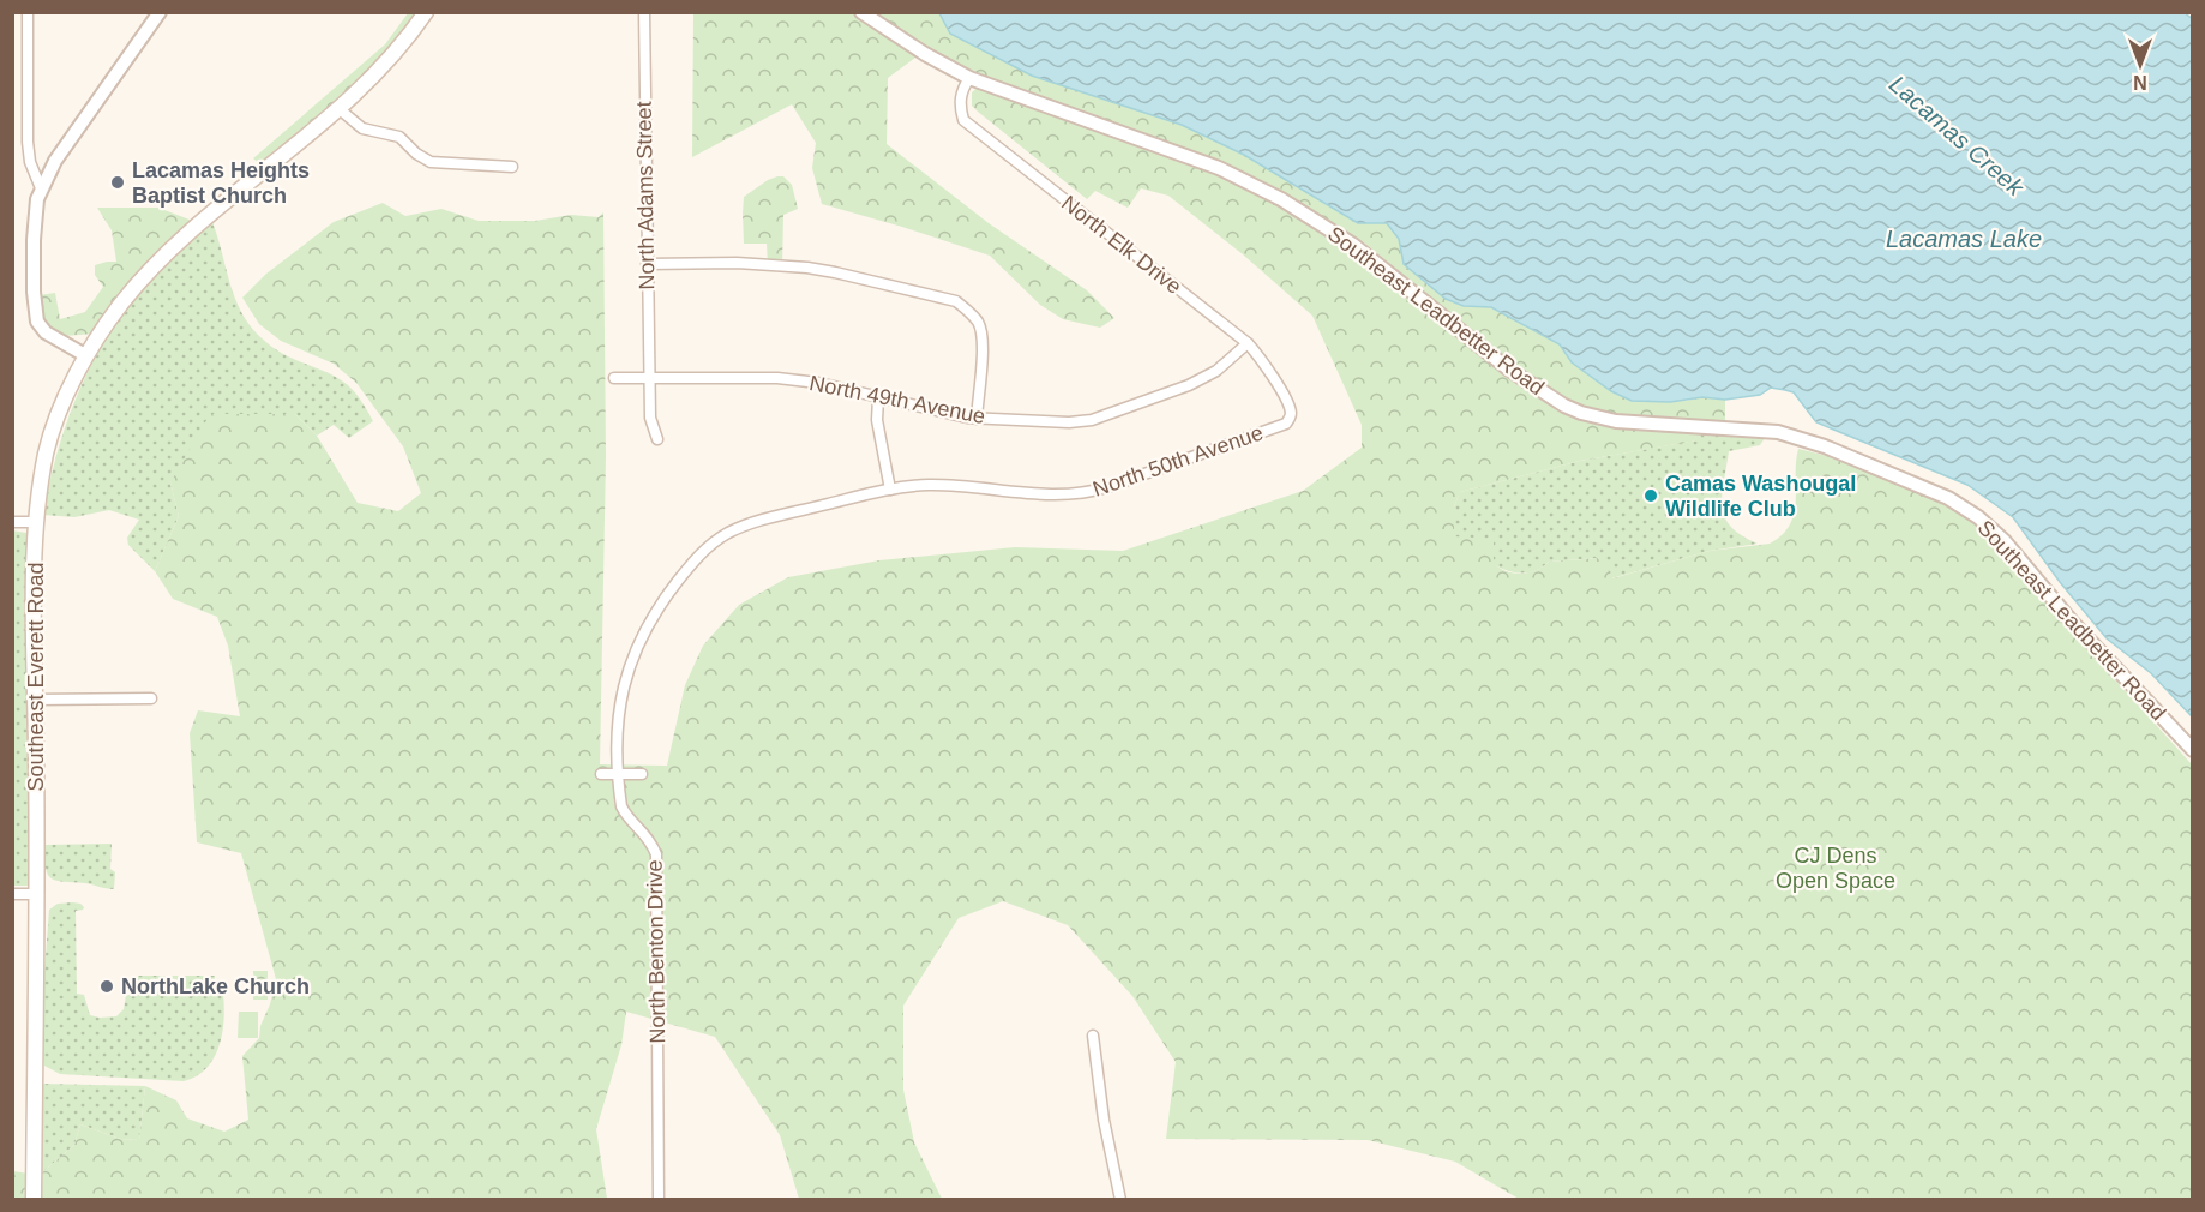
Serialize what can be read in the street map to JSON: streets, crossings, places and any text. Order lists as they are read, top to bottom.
{
  "streets": {
    "main road": ["Southeast Everett Road"],
    "street": [
      "North Adams Street",
      "North Elk Drive",
      "Southeast Leadbetter Road",
      "North 49th Avenue",
      "North 50th Avenue",
      "North Benton Drive"
    ]
  },
  "crossings": [
    ["North Adams Street", "North 49th Avenue"],
    ["North Elk Drive", "Southeast Leadbetter Road"],
    ["North Elk Drive", "North 49th Avenue"],
    ["North Elk Drive", "North 50th Avenue"],
    ["North 50th Avenue", "North Benton Drive"]
  ],
  "water": ["Lacamas Creek", "Lacamas Lake"],
  "parks": ["CJ Dens Open Space"],
  "places": ["Lacamas Heights Baptist Church", "Camas Washougal Wildlife Club", "NorthLake Church"],
  "north": "bottom"
}
